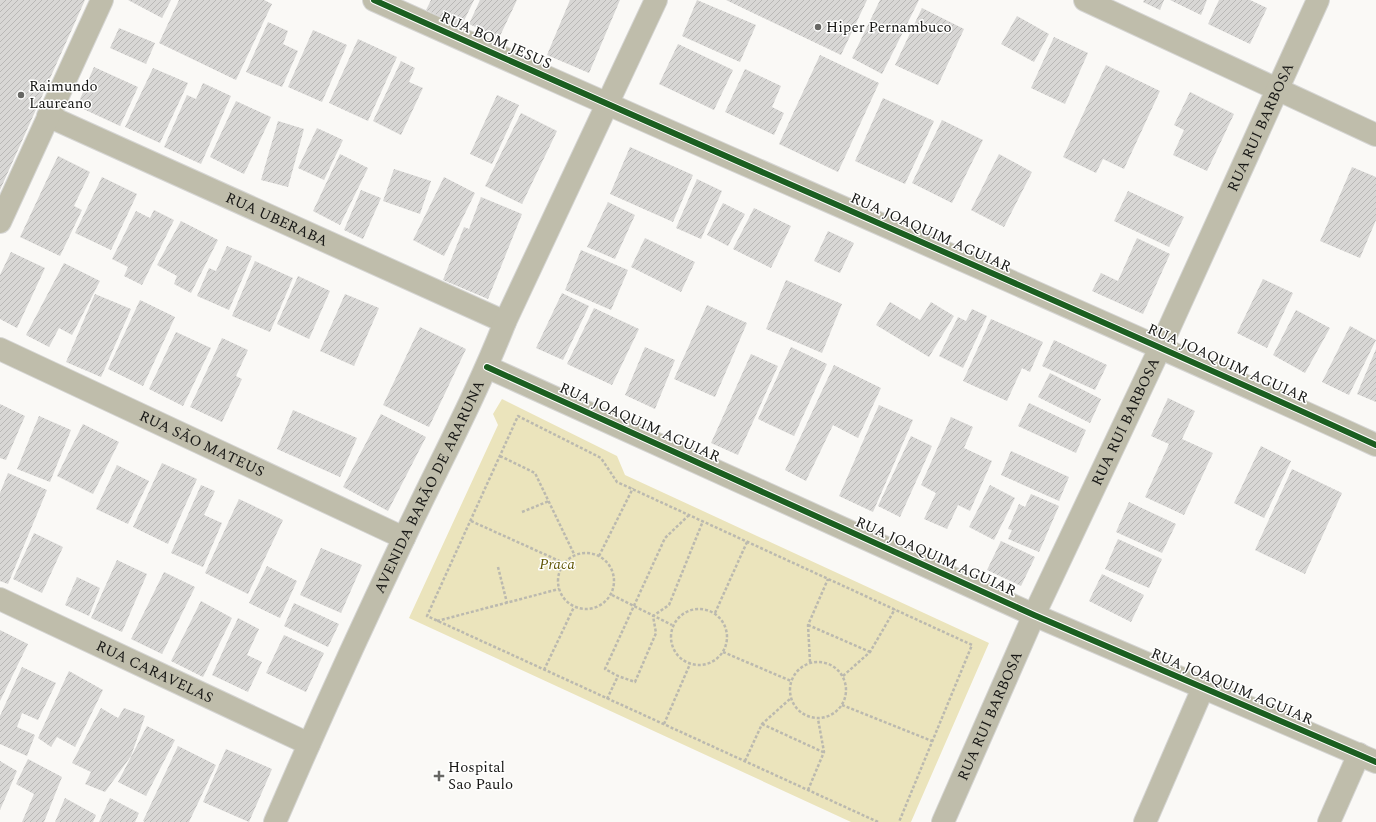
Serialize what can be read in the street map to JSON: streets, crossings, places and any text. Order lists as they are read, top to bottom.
{
  "streets": {
    "street": [
      "RUA BOM JESUS",
      "RUA RUI BARBOSA",
      "RUA UBERABA",
      "RUA JOAQUIM AGUIAR",
      "RUA SÃO MATEUS",
      "AVENIDA BARÃO DE ARARUNA",
      "RUA CARAVELAS"
    ]
  },
  "crossings": [
    ["RUA BOM JESUS", "RUA JOAQUIM AGUIAR"],
    ["RUA BOM JESUS", "AVENIDA BARÃO DE ARARUNA"],
    ["RUA RUI BARBOSA", "RUA JOAQUIM AGUIAR"],
    ["RUA UBERABA", "AVENIDA BARÃO DE ARARUNA"],
    ["RUA JOAQUIM AGUIAR", "AVENIDA BARÃO DE ARARUNA"],
    ["RUA SÃO MATEUS", "AVENIDA BARÃO DE ARARUNA"],
    ["AVENIDA BARÃO DE ARARUNA", "RUA CARAVELAS"]
  ],
  "parks": ["Praca"],
  "places": {
    "other": ["Hiper Pernambuco", "Raimundo Laureano"],
    "health": ["Hospital Sao Paulo"]
  }
}
